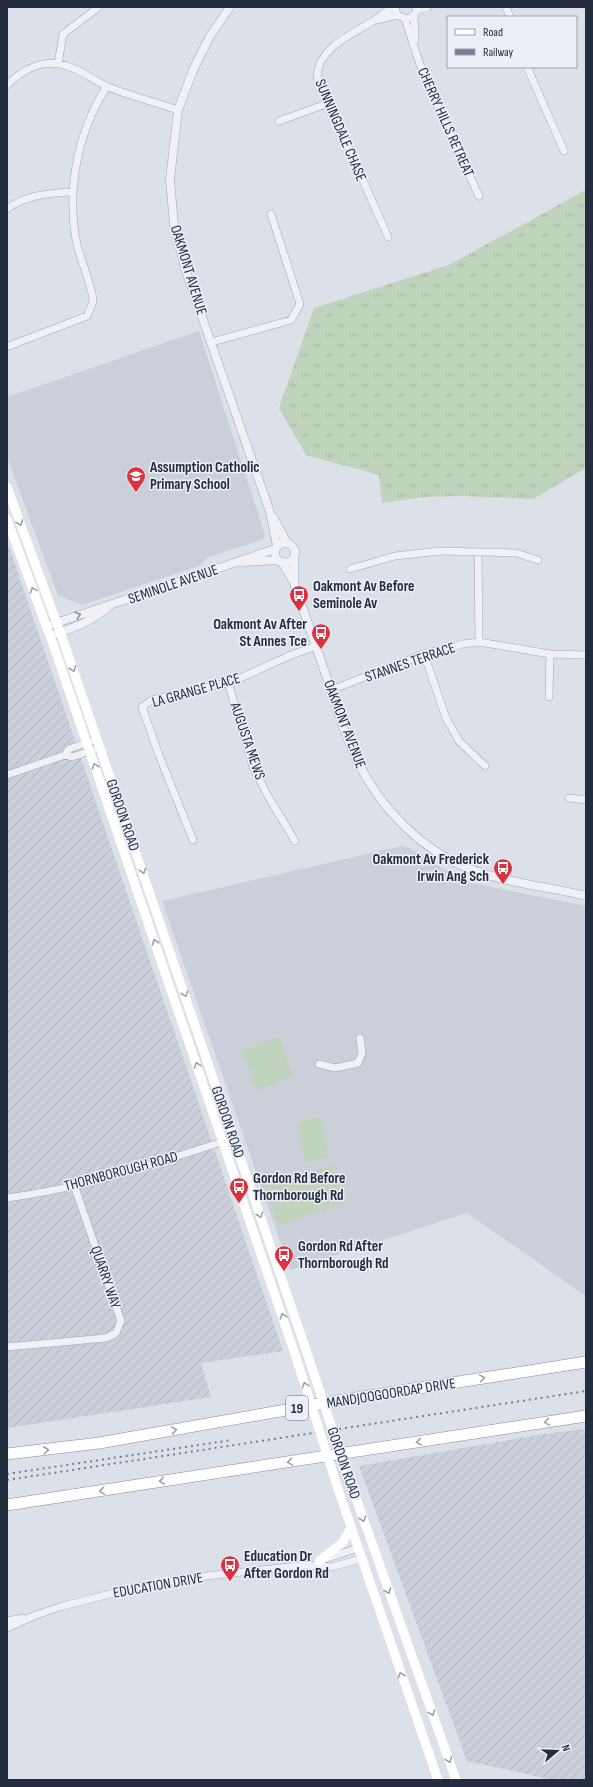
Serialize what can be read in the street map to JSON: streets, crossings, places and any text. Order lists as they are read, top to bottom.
{
  "streets": {
    "highway": ["MANDJOOGOORDAP DRIVE", "19"],
    "main road": ["GORDON ROAD"],
    "street": [
      "CHERRY HILLS RETREAT",
      "SUNNINGDALE CHASE",
      "OAKMONT AVENUE",
      "SEMINOLE AVENUE",
      "STANNES TERRACE",
      "LA GRANGE PLACE",
      "AUGUSTA MEWS",
      "THORNBOROUGH ROAD",
      "QUARRY WAY",
      "EDUCATION DRIVE"
    ]
  },
  "crossings": [
    ["OAKMONT AVENUE", "SEMINOLE AVENUE"],
    ["OAKMONT AVENUE", "STANNES TERRACE"],
    ["OAKMONT AVENUE", "LA GRANGE PLACE"],
    ["SEMINOLE AVENUE", "GORDON ROAD"],
    ["LA GRANGE PLACE", "AUGUSTA MEWS"],
    ["GORDON ROAD", "THORNBOROUGH ROAD"],
    ["GORDON ROAD", "EDUCATION DRIVE"],
    ["THORNBOROUGH ROAD", "QUARRY WAY"]
  ],
  "places": {
    "school or university": ["Assumption Catholic Primary School"],
    "bus stop": [
      "Oakmont Av Before Seminole Av",
      "Oakmont Av After St Annes Tce",
      "Oakmont Av Frederick Irwin Ang Sch",
      "Gordon Rd Before Thornborough Rd",
      "Gordon Rd After Thornborough Rd",
      "Education Dr After Gordon Rd"
    ]
  },
  "legend": ["Road", "Railway"],
  "north": "right"
}
